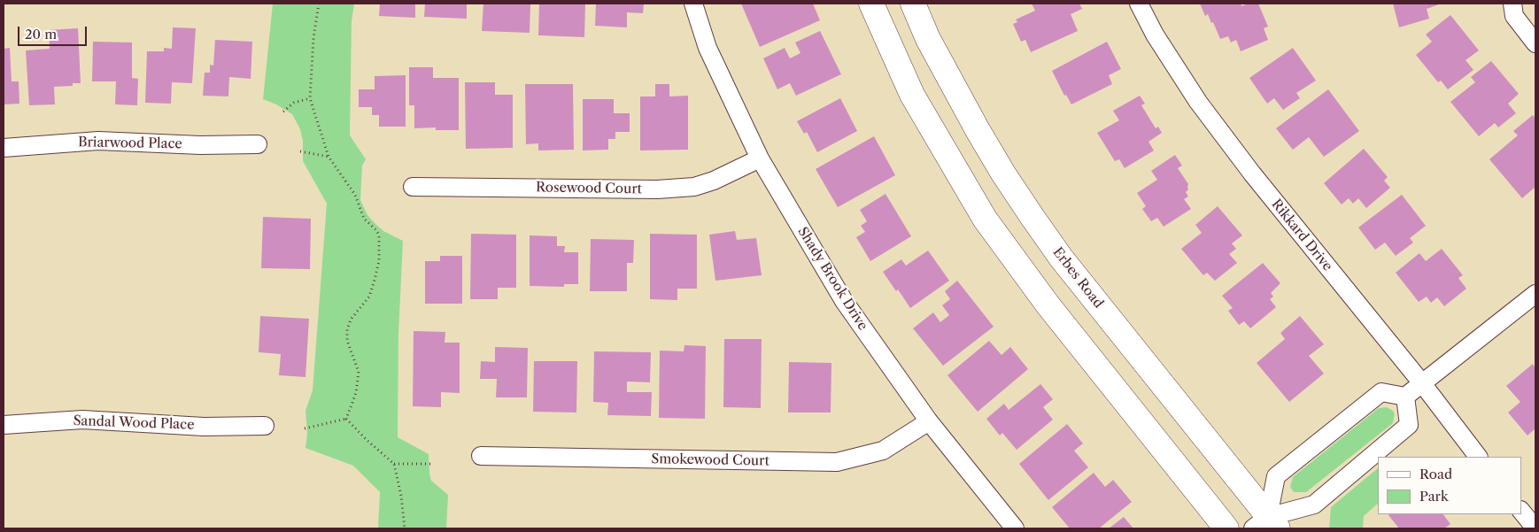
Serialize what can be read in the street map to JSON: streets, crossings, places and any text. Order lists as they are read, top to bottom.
{
  "streets": {
    "main road": ["Erbes Road"],
    "street": [
      "Briarwood Place",
      "Rosewood Court",
      "Rikkard Drive",
      "Shady Brook Drive",
      "Sandal Wood Place",
      "Smokewood Court"
    ]
  },
  "crossings": [
    ["Rosewood Court", "Shady Brook Drive"],
    ["Shady Brook Drive", "Smokewood Court"]
  ],
  "legend": ["Road", "Park"],
  "scale_bar": "20 m"
}
